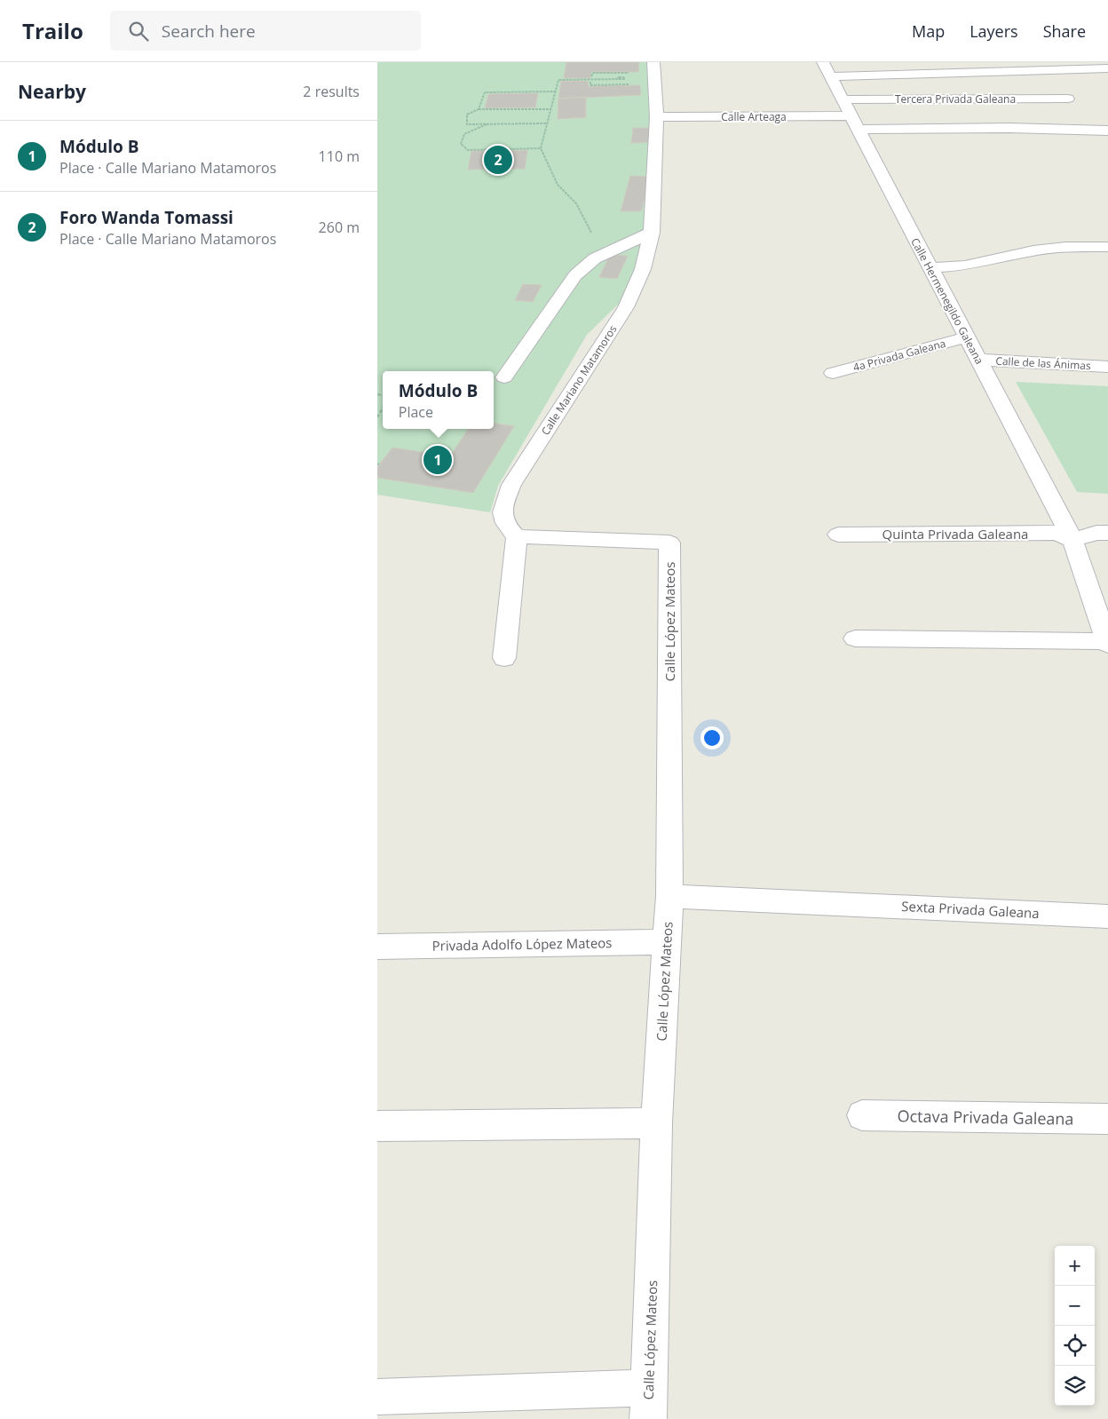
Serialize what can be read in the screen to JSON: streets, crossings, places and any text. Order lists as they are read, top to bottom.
{
  "streets": {
    "street": [
      "Tercera Privada Galeana",
      "Calle Arteaga",
      "Calle Hermenegildo Galeana",
      "4a Privada Galeana",
      "Calle de las Ánimas",
      "Calle Mariano Matamoros",
      "Quinta Privada Galeana",
      "Calle López Mateos",
      "Sexta Privada Galeana",
      "Privada Adolfo López Mateos",
      "Octava Privada Galeana"
    ]
  },
  "crossings": [
    ["Tercera Privada Galeana", "Calle Hermenegildo Galeana"],
    ["Calle Arteaga", "Calle Hermenegildo Galeana"],
    ["Calle Arteaga", "Calle Mariano Matamoros"],
    ["Calle Hermenegildo Galeana", "4a Privada Galeana"],
    ["Calle Hermenegildo Galeana", "Calle de las Ánimas"],
    ["Calle Hermenegildo Galeana", "Quinta Privada Galeana"],
    ["Calle Mariano Matamoros", "Calle López Mateos"],
    ["Calle López Mateos", "Sexta Privada Galeana"],
    ["Calle López Mateos", "Privada Adolfo López Mateos"]
  ],
  "page": {
    "header": "Trailo",
    "search": "Search here",
    "nav": ["Map", "Layers", "Share"],
    "heading": ["Nearby", "2 results"],
    "list": [
      {
        "mark": "1",
        "name": "Módulo B",
        "note": "Place · Calle Mariano Matamoros",
        "value": "110 m"
      },
      {
        "mark": "2",
        "name": "Foro Wanda Tomassi",
        "note": "Place · Calle Mariano Matamoros",
        "value": "260 m"
      }
    ],
    "pins": ["2", "1"],
    "popup": ["Módulo B", "Place"],
    "map_buttons": ["+", "−"]
  }
}
